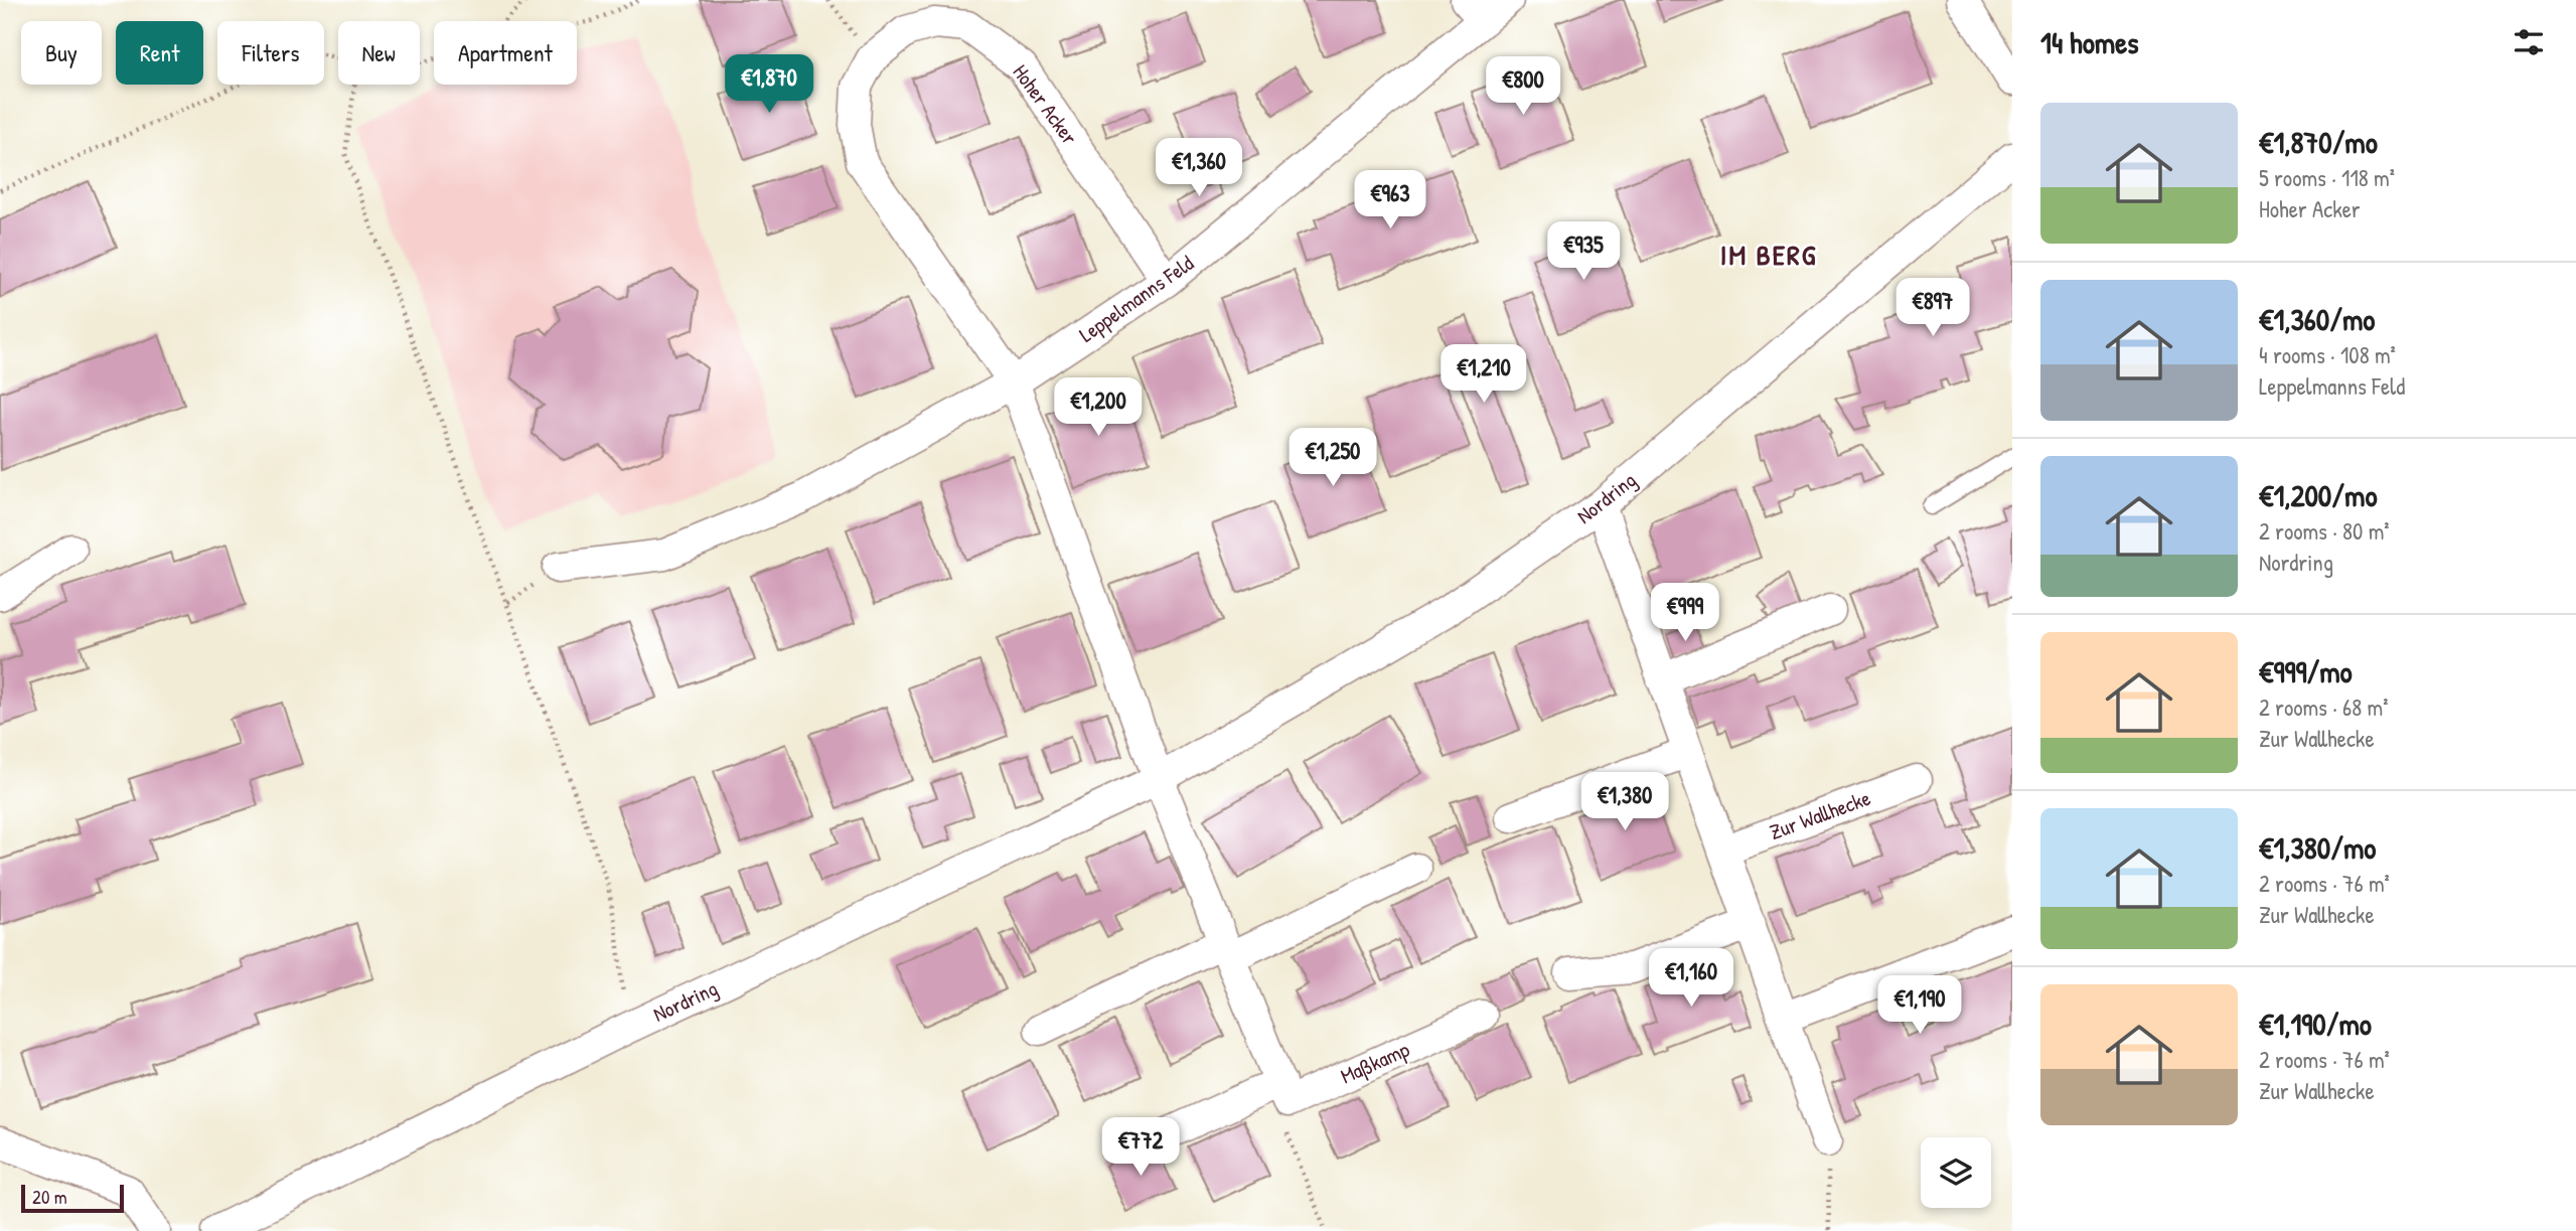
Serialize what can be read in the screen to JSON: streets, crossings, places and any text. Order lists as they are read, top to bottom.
{
  "streets": {
    "street": [
      "Hoher Acker",
      "Leppelmanns Feld",
      "Nordring",
      "Zur Wallhecke",
      "Maßkamp"
    ]
  },
  "crossings": [
    ["Hoher Acker", "Leppelmanns Feld"]
  ],
  "districts": ["IM BERG"],
  "scale_bar": "20 m",
  "page": {
    "heading": "14 homes",
    "chip": [
      "Buy",
      "Rent",
      "Filters",
      "New",
      "Apartment"
    ],
    "price": [
      "€1,870",
      "€800",
      "€1,360",
      "€963",
      "€935",
      "€897",
      "€1,210",
      "€1,200",
      "€1,250",
      "€999",
      "€1,380",
      "€1,160",
      "€1,190",
      "€772"
    ],
    "list": [
      {
        "name": "€1,870/mo",
        "note": "5 rooms · 118 m² · Hoher Acker"
      },
      {
        "name": "€1,360/mo",
        "note": "4 rooms · 108 m² · Leppelmanns Feld"
      },
      {
        "name": "€1,200/mo",
        "note": "2 rooms · 80 m² · Nordring"
      },
      {
        "name": "€999/mo",
        "note": "2 rooms · 68 m² · Zur Wallhecke"
      },
      {
        "name": "€1,380/mo",
        "note": "2 rooms · 76 m² · Zur Wallhecke"
      },
      {
        "name": "€1,190/mo",
        "note": "2 rooms · 76 m² · Zur Wallhecke"
      }
    ],
    "scale": "20 m"
  }
}
